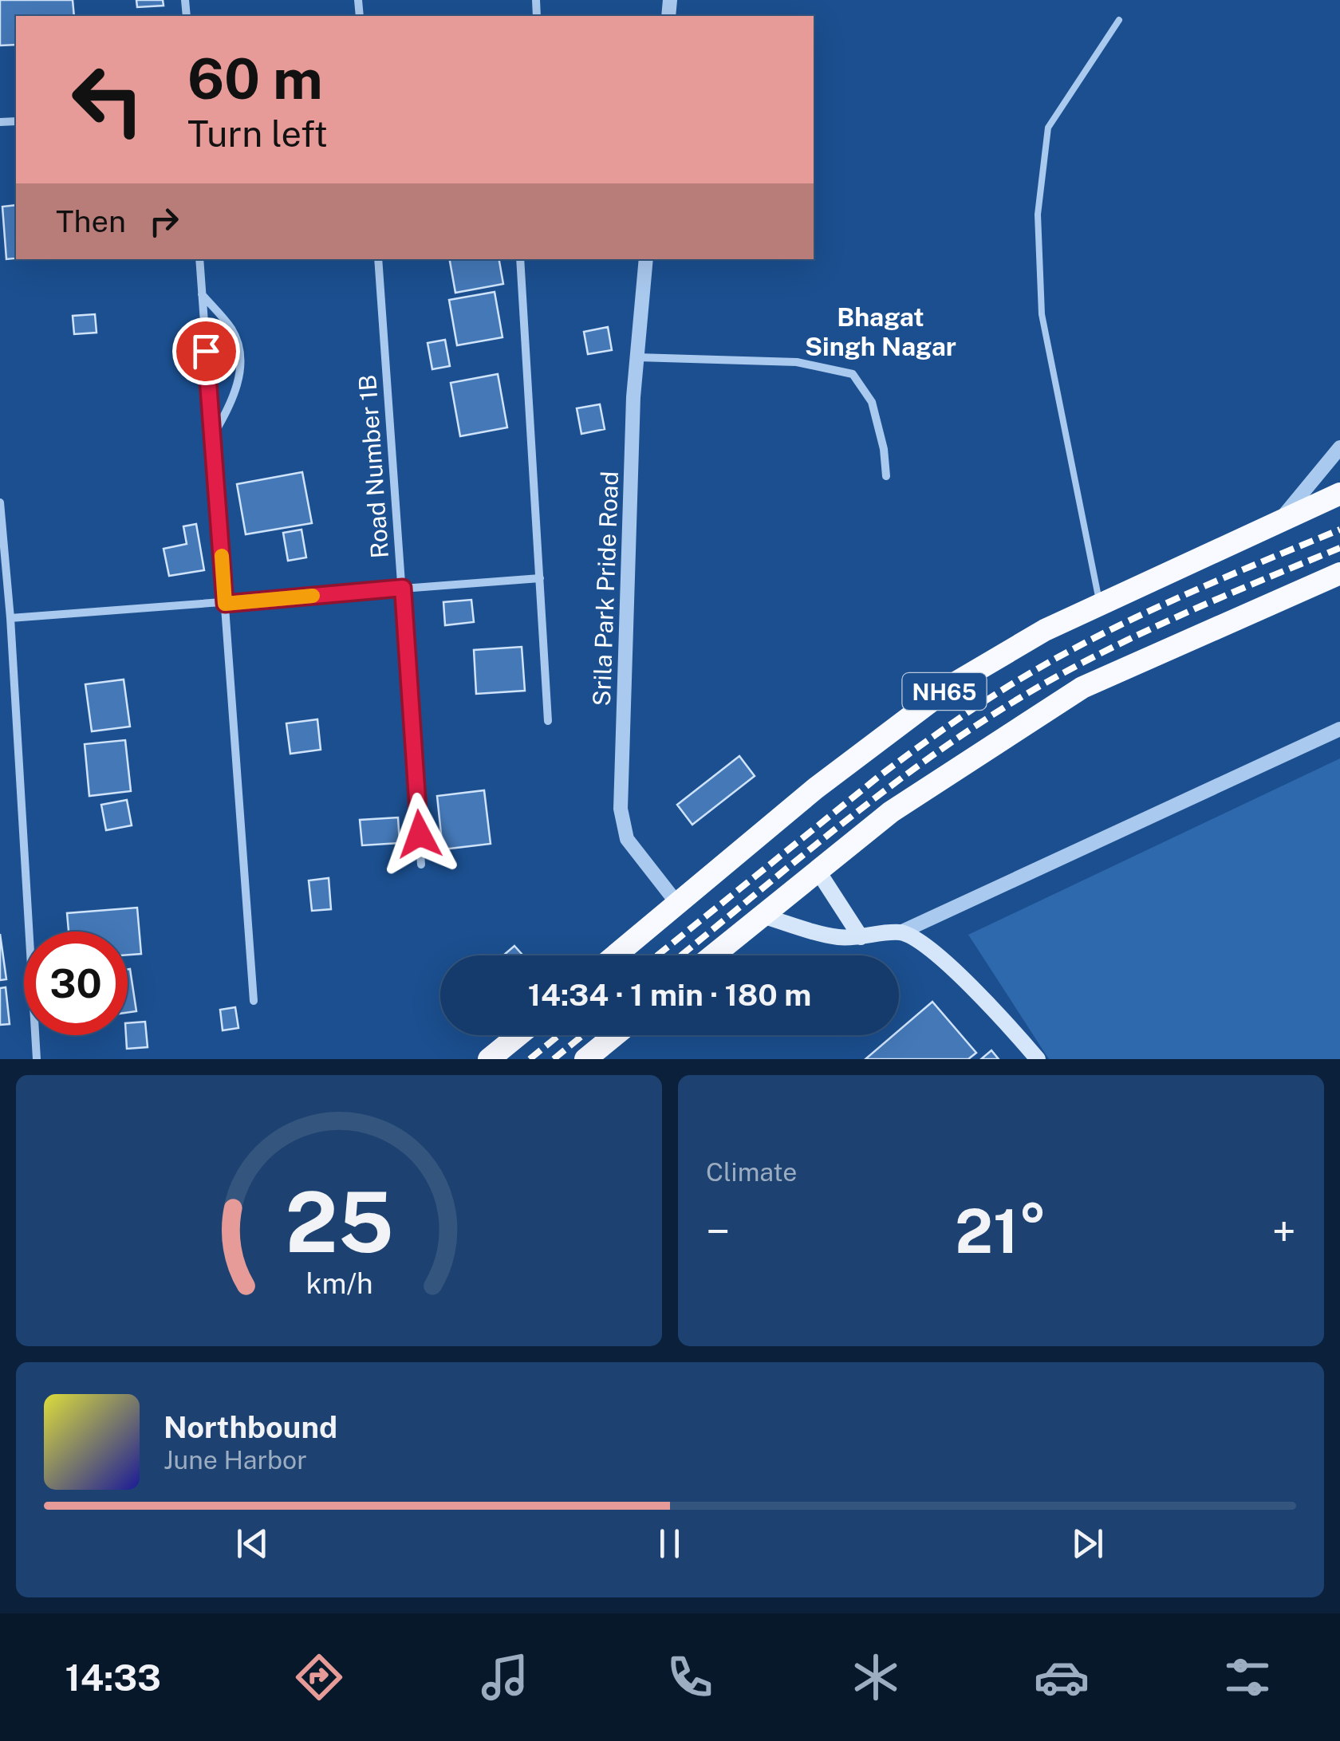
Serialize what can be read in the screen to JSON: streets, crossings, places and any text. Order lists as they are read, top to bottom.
{
  "streets": {
    "highway": ["NH65"],
    "street": ["Road Number 1B", "Srila Park Pride Road"]
  },
  "crossings": [
    ["Srila Park Pride Road", "NH65"]
  ],
  "districts": ["Bhagat Singh Nagar"],
  "page": {
    "turn": ["60 m", "Turn left"],
    "then": "Then",
    "limit": "30",
    "trip": "14:34 · 1 min · 180 m",
    "tile": "Climate",
    "heat": ["−", "21°", "+"],
    "song": ["Northbound", "June Harbor"],
    "tabs": "14:33",
    "gauge": ["25", "km/h"]
  }
}
